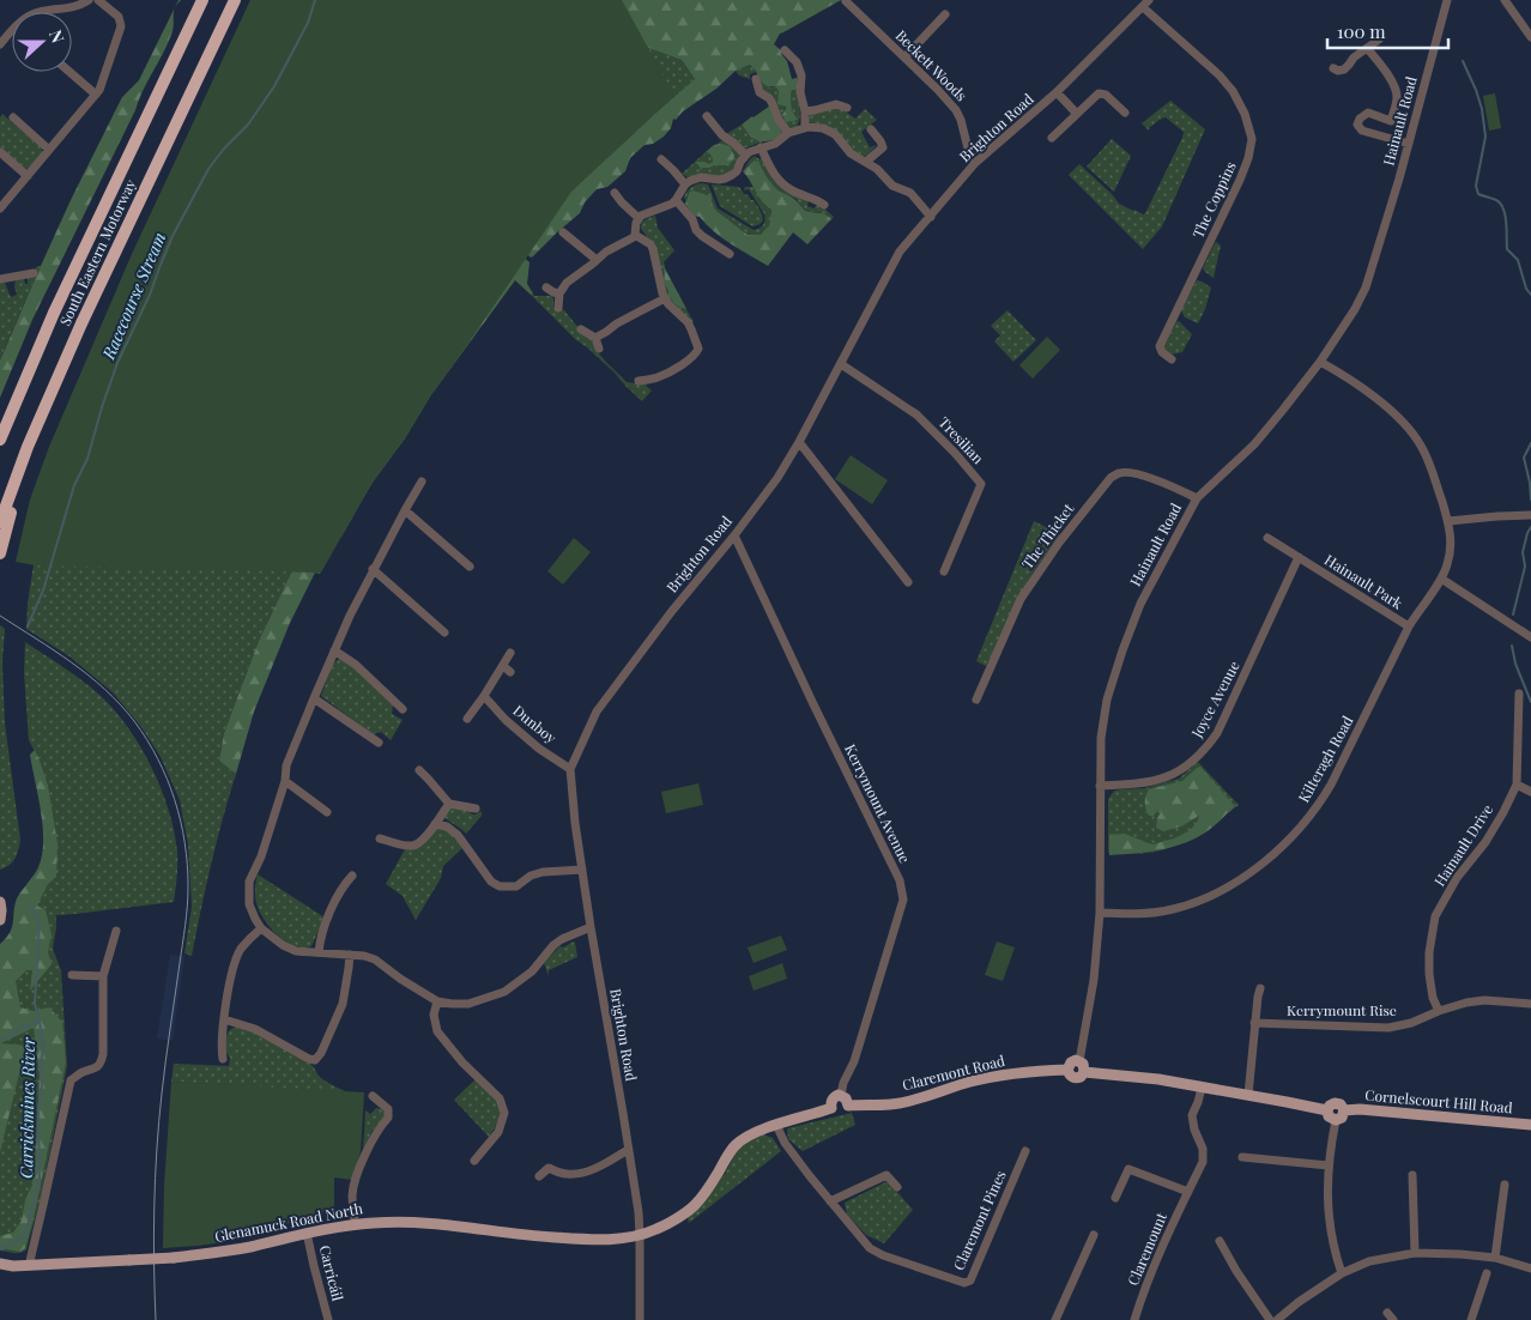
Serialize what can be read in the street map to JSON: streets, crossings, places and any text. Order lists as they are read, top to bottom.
{
  "streets": {
    "highway": ["South Eastern Motorway"],
    "main road": ["Claremont Road", "Cornelscourt Hill Road", "Glenamuck Road North"],
    "street": [
      "Beckett Woods",
      "Hainault Road",
      "Brighton Road",
      "The Coppins",
      "Tresilian",
      "The Thicket",
      "Hainault Park",
      "Joyce Avenue",
      "Dunboy",
      "Kilteragh Road",
      "Kerrymount Avenue",
      "Hainault Drive",
      "Kerrymount Rise",
      "Claremont Pines",
      "Claremount",
      "Carricáil"
    ]
  },
  "crossings": [
    ["Beckett Woods", "Brighton Road"],
    ["Hainault Road", "The Thicket"],
    ["Hainault Road", "Hainault Park"],
    ["Hainault Road", "Joyce Avenue"],
    ["Hainault Road", "Kilteragh Road"],
    ["Hainault Road", "Claremont Road"],
    ["Brighton Road", "The Coppins"],
    ["Brighton Road", "Tresilian"],
    ["Brighton Road", "Dunboy"],
    ["Brighton Road", "Kerrymount Avenue"],
    ["Brighton Road", "Glenamuck Road North"],
    ["Hainault Park", "Joyce Avenue"],
    ["Hainault Park", "Kilteragh Road"],
    ["Kerrymount Avenue", "Claremont Road"],
    ["Hainault Drive", "Kerrymount Rise"],
    ["Glenamuck Road North", "Carricáil"]
  ],
  "water": ["Racecourse Stream", "Carrickmines River"],
  "scale_bar": "100 m",
  "north": "right"
}
